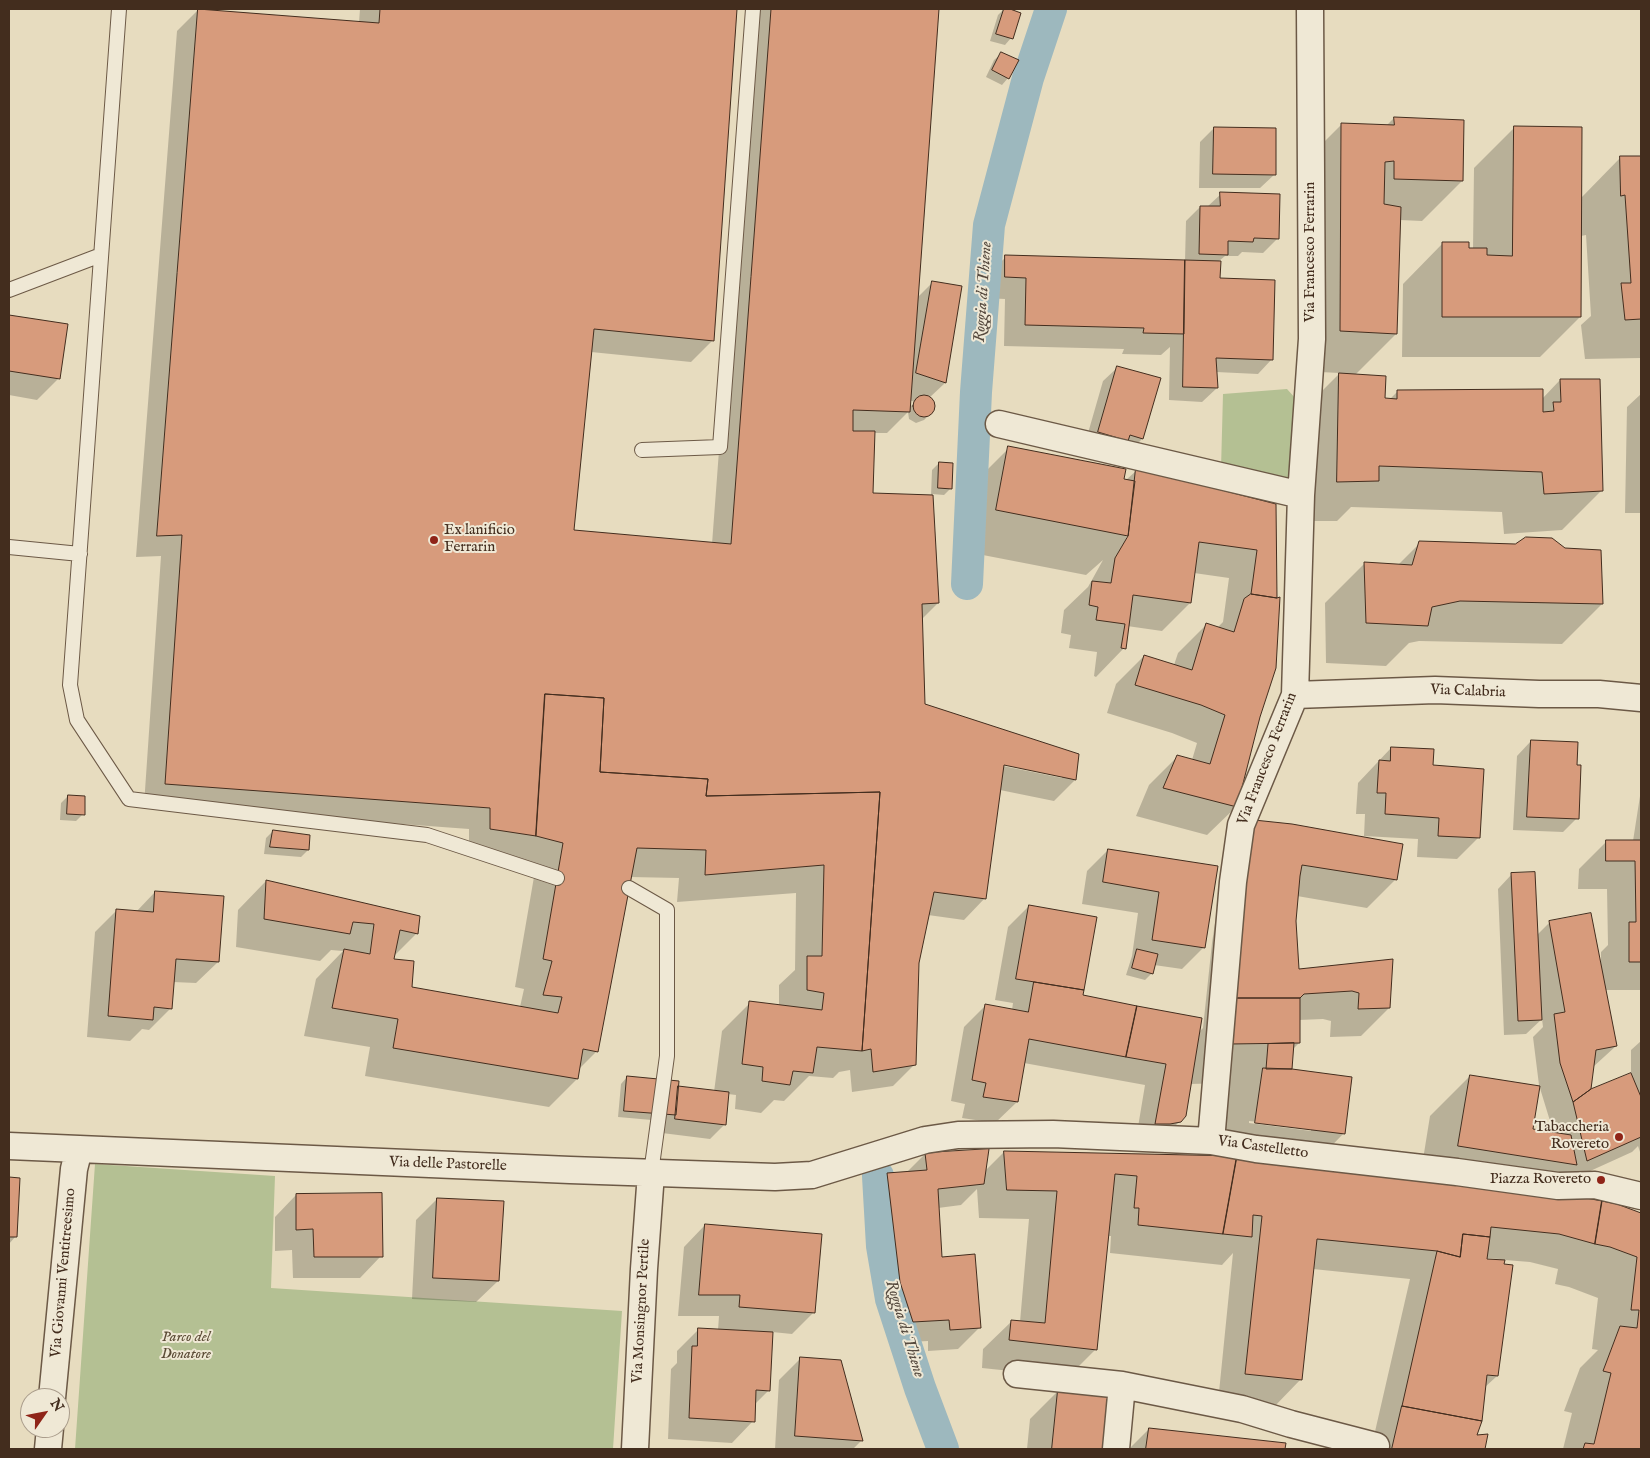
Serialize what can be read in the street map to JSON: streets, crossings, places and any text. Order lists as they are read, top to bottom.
{
  "streets": {
    "street": [
      "Via Francesco Ferrarin",
      "Via Calabria",
      "Via Castelletto",
      "Via delle Pastorelle",
      "Via Giovanni Ventitreesimo",
      "Via Monsingnor Pertile"
    ]
  },
  "crossings": [
    ["Via Francesco Ferrarin", "Via Calabria"],
    ["Via Francesco Ferrarin", "Via Castelletto"],
    ["Via Castelletto", "Via delle Pastorelle"],
    ["Via delle Pastorelle", "Via Giovanni Ventitreesimo"],
    ["Via delle Pastorelle", "Via Monsingnor Pertile"]
  ],
  "water": ["Roggia di Thiene"],
  "parks": ["Parco del Donatore"],
  "places": ["Ex lanificio Ferrarin", "Tabaccheria Rovereto", "Piazza Rovereto"],
  "north": "top right"
}
